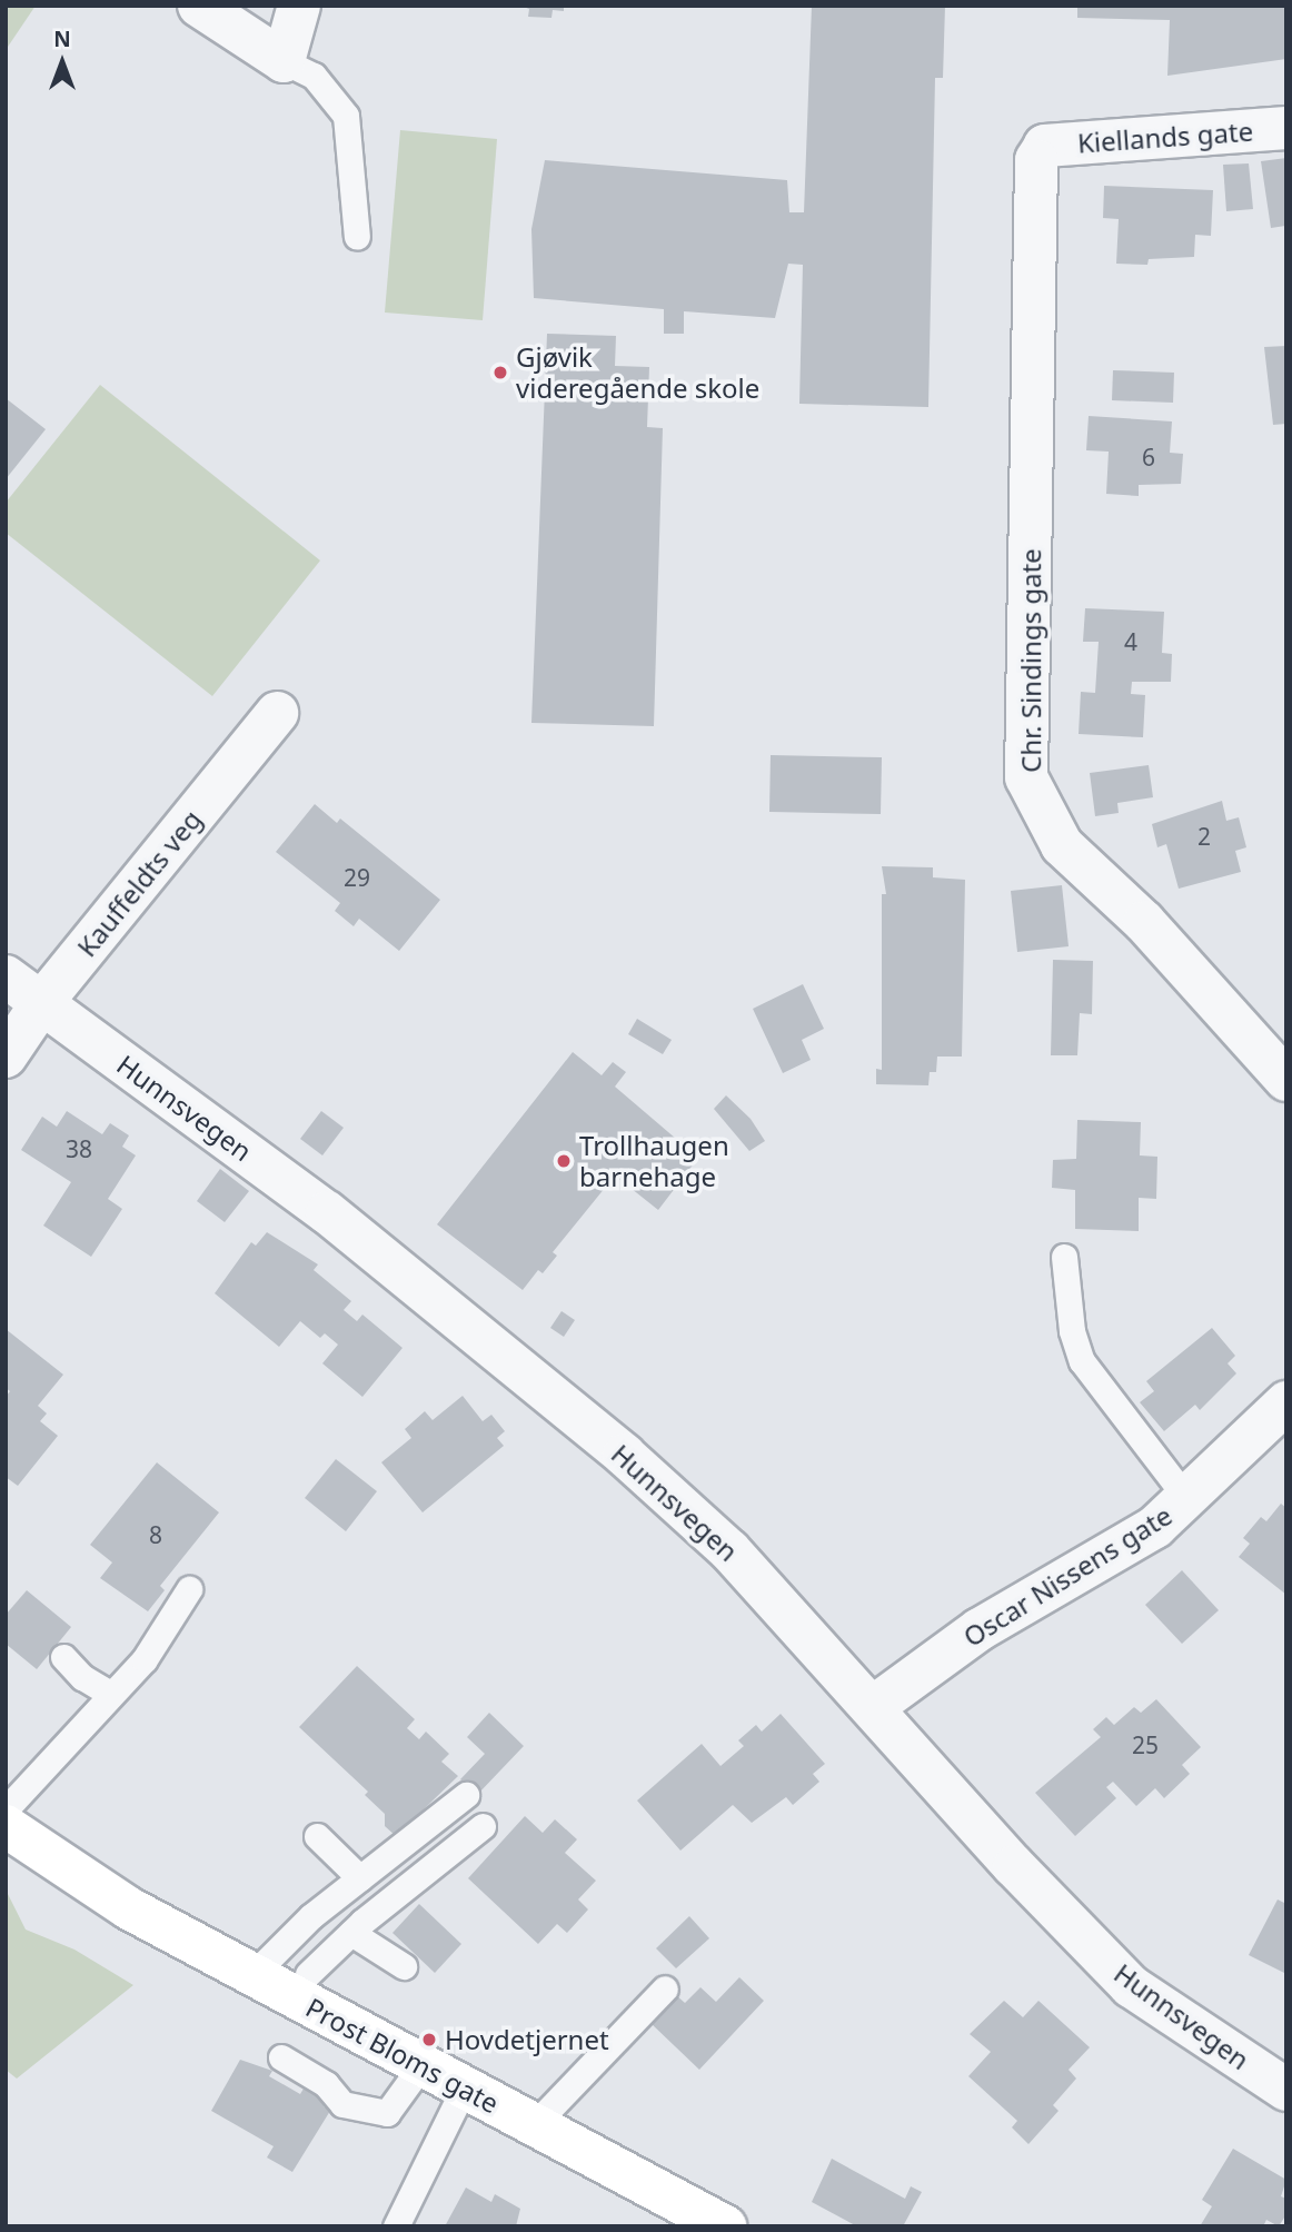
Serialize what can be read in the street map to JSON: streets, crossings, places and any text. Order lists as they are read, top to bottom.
{
  "streets": {
    "main road": ["Prost Bloms gate"],
    "street": [
      "Kiellands gate",
      "Chr. Sindings gate",
      "Kauffeldts veg",
      "Hunnsvegen",
      "Oscar Nissens gate"
    ]
  },
  "crossings": [
    ["Kiellands gate", "Chr. Sindings gate"],
    ["Kauffeldts veg", "Hunnsvegen"],
    ["Hunnsvegen", "Oscar Nissens gate"]
  ],
  "places": ["Gjøvik videregående skole", "Trollhaugen barnehage", "Hovdetjernet"],
  "house_numbers": [
    "6",
    "4",
    "2",
    "29",
    "38",
    "8",
    "25"
  ],
  "north": "top"
}
